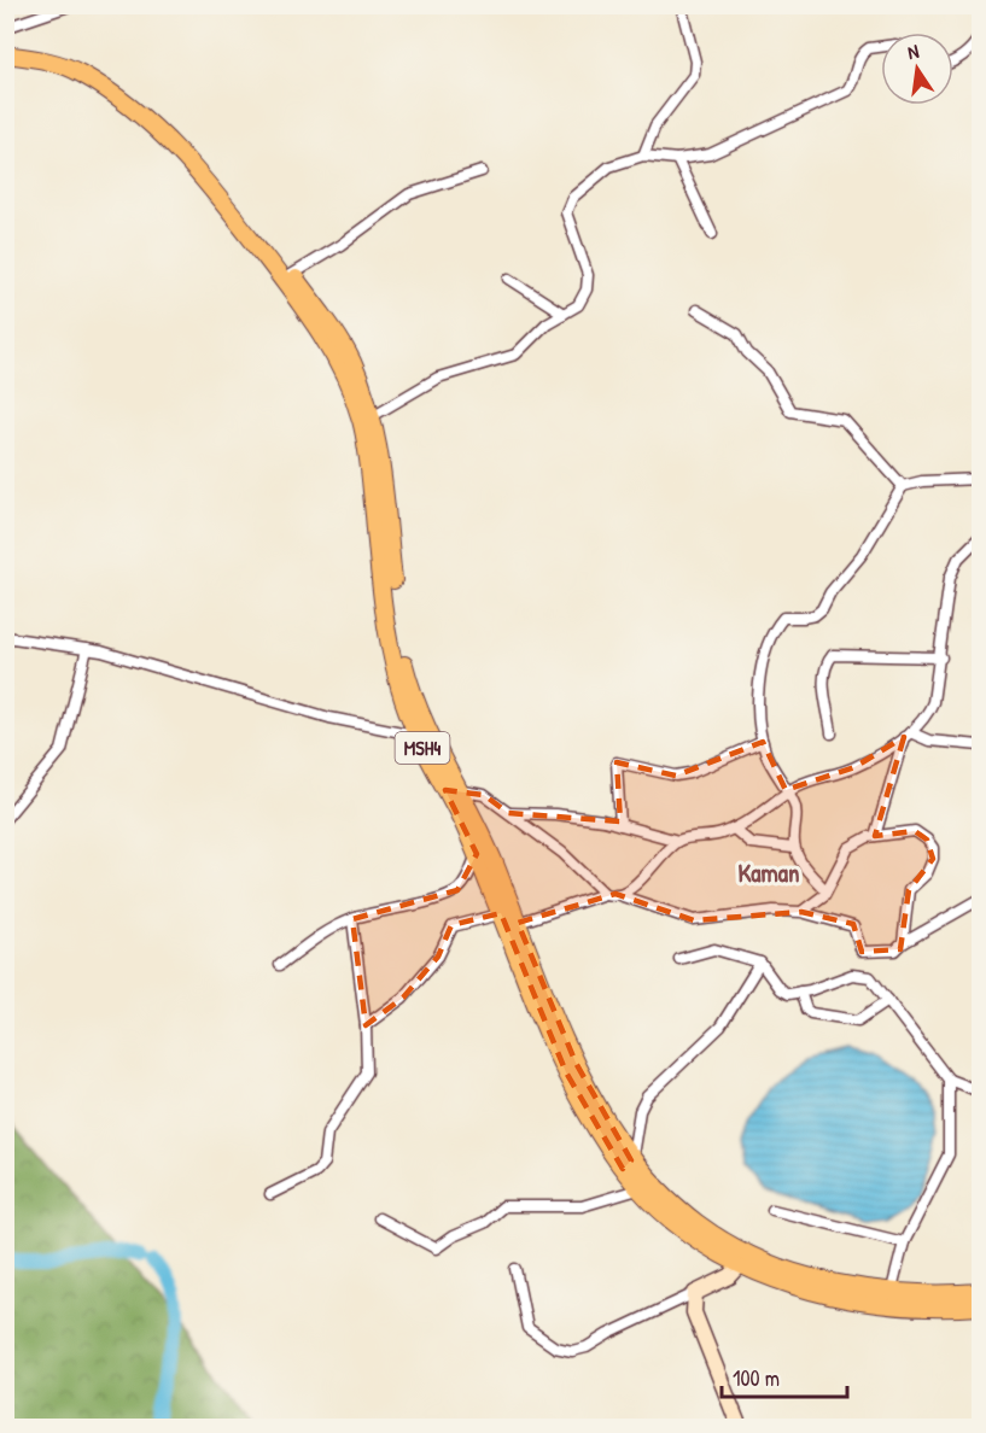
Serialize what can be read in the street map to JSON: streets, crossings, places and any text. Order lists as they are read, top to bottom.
{
  "streets": {
    "main road": ["MSH4"]
  },
  "districts": ["Kaman"],
  "scale_bar": "100 m",
  "north": "top"
}
